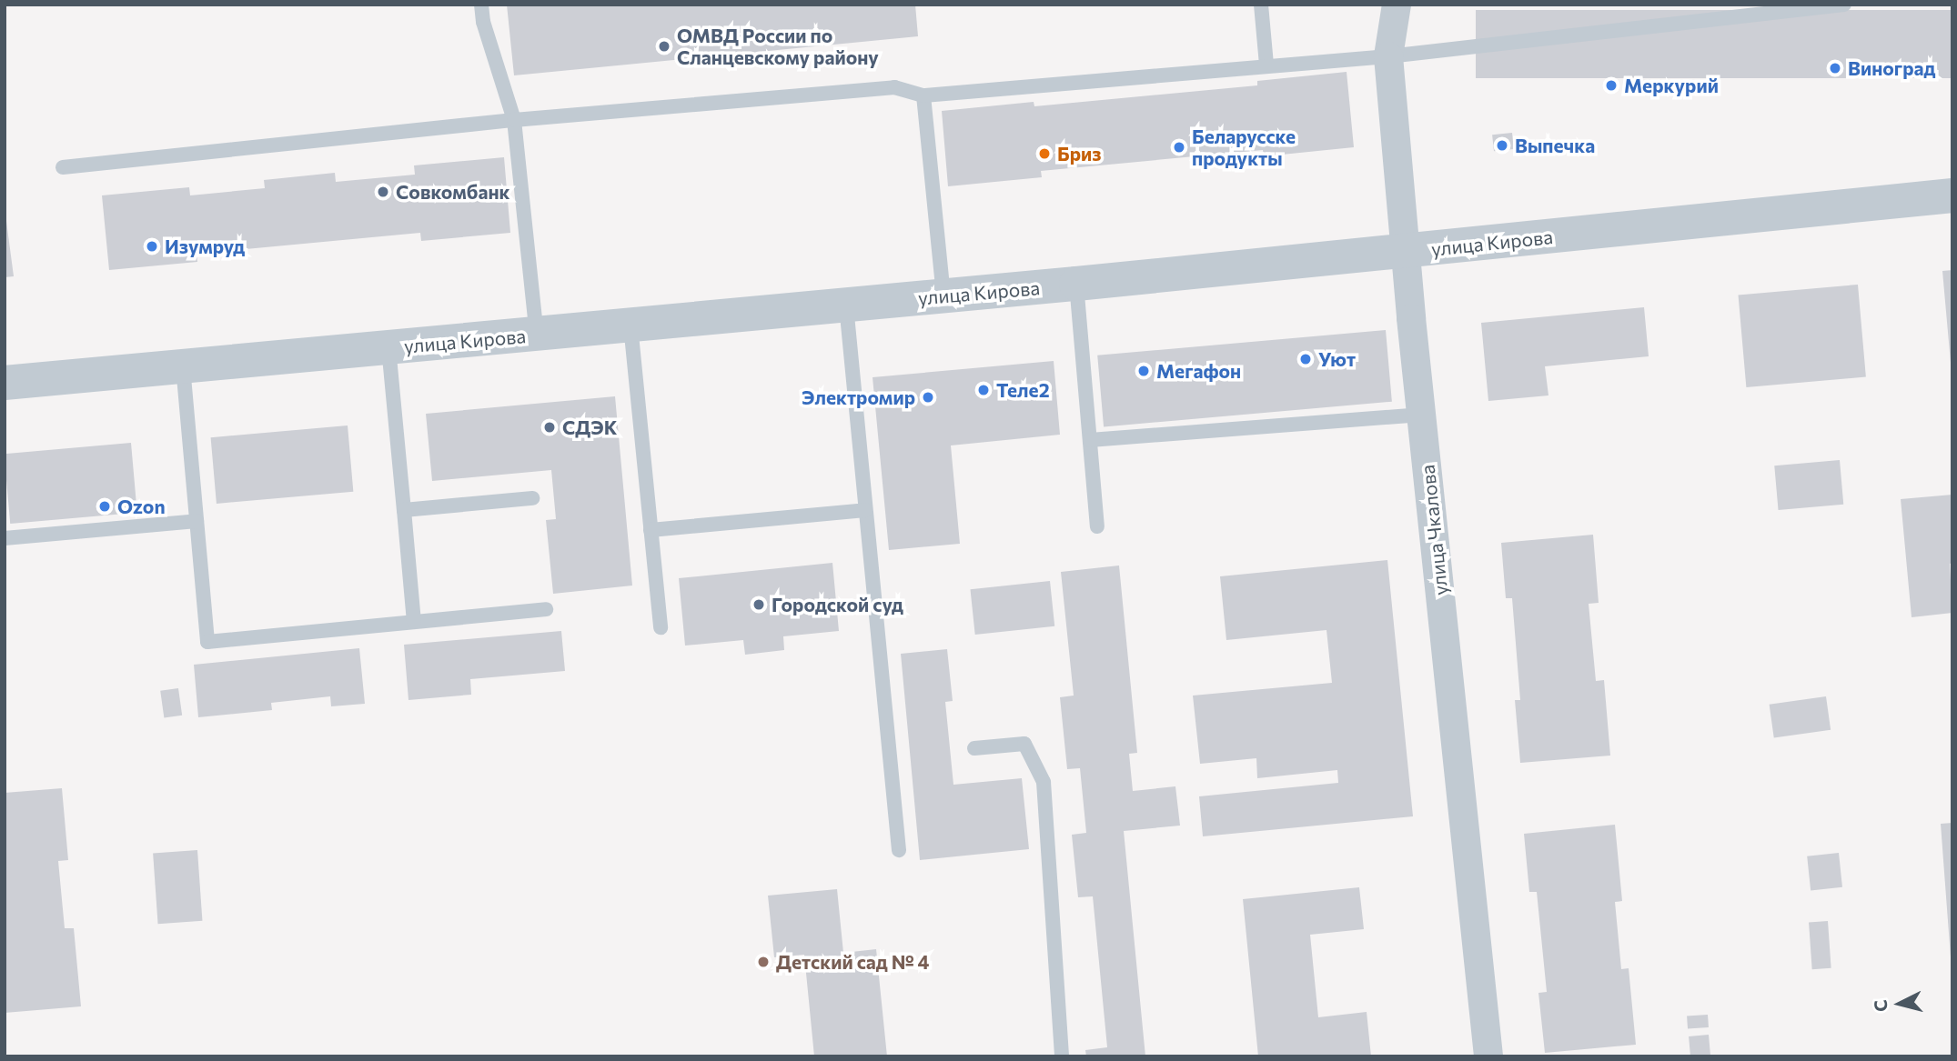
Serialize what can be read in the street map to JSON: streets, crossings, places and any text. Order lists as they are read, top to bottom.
{
  "streets": {
    "street": ["улица Кирова", "улица Чкалова"]
  },
  "crossings": [
    ["улица Кирова", "улица Чкалова"]
  ],
  "places": [
    "ОМВД России по Сланцевскому району",
    "Виноград",
    "Меркурий",
    "Выпечка",
    "Беларусске продукты",
    "Бриз",
    "Совкомбанк",
    "Изумруд",
    "Уют",
    "Мегафон",
    "Теле2",
    "Электромир",
    "СДЭК",
    "Ozon",
    "Городской суд",
    "Детский сад № 4"
  ],
  "north": "left"
}
